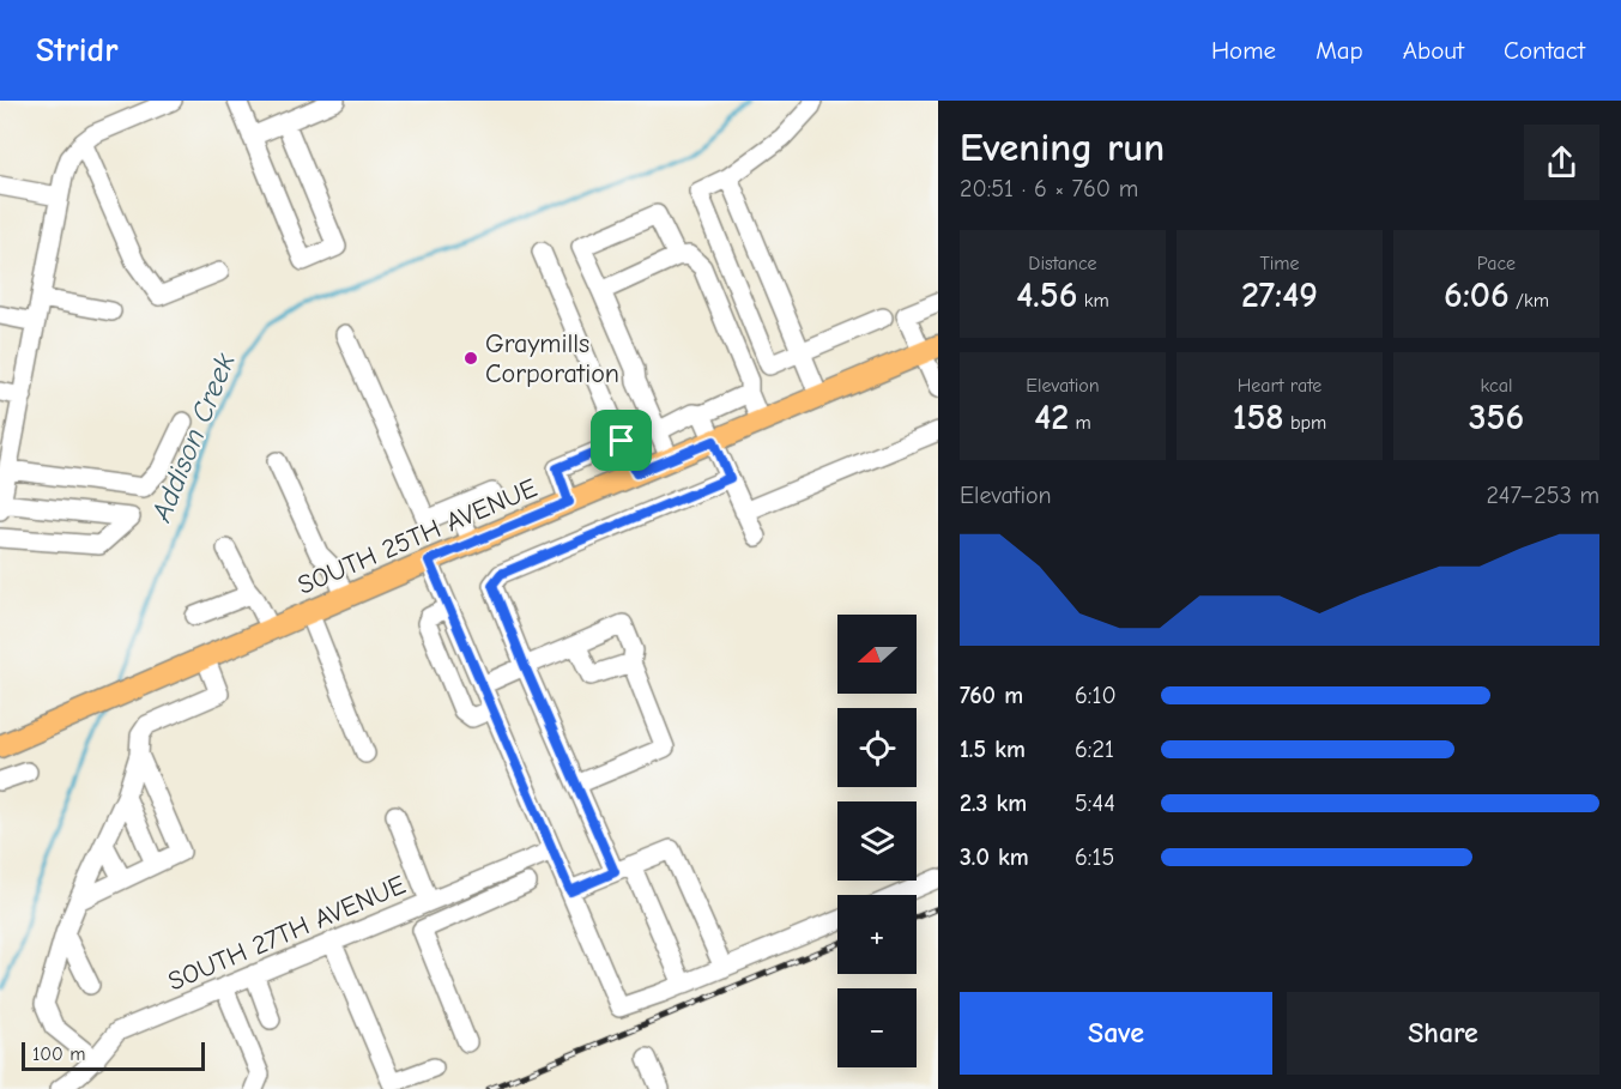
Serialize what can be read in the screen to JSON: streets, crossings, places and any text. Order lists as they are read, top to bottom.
{
  "streets": {
    "main road": ["SOUTH 25TH AVENUE"],
    "street": ["SOUTH 27TH AVENUE"]
  },
  "water": ["Addison Creek"],
  "places": ["Graymills Corporation"],
  "scale_bar": "100 m",
  "north": "left",
  "page": {
    "header": "Stridr",
    "nav": [
      "Home",
      "Map",
      "About",
      "Contact"
    ],
    "heading": ["Evening run", "20:51 · 6 × 760 m"],
    "stats": [
      ["Distance", "4.56 km"],
      ["Time", "27:49"],
      ["Pace", "6:06 /km"],
      ["Elevation", "42 m"],
      ["Heart rate", "158 bpm"],
      ["kcal", "356"]
    ],
    "chart": ["Elevation", "247–253 m"],
    "map_buttons": ["+", "−"],
    "list": [
      {
        "name": "760 m",
        "note": "6:10"
      },
      {
        "name": "1.5 km",
        "note": "6:21"
      },
      {
        "name": "2.3 km",
        "note": "5:44"
      },
      {
        "name": "3.0 km",
        "note": "6:15"
      }
    ],
    "buttons": ["Save", "Share"],
    "scale": "100 m"
  }
}
